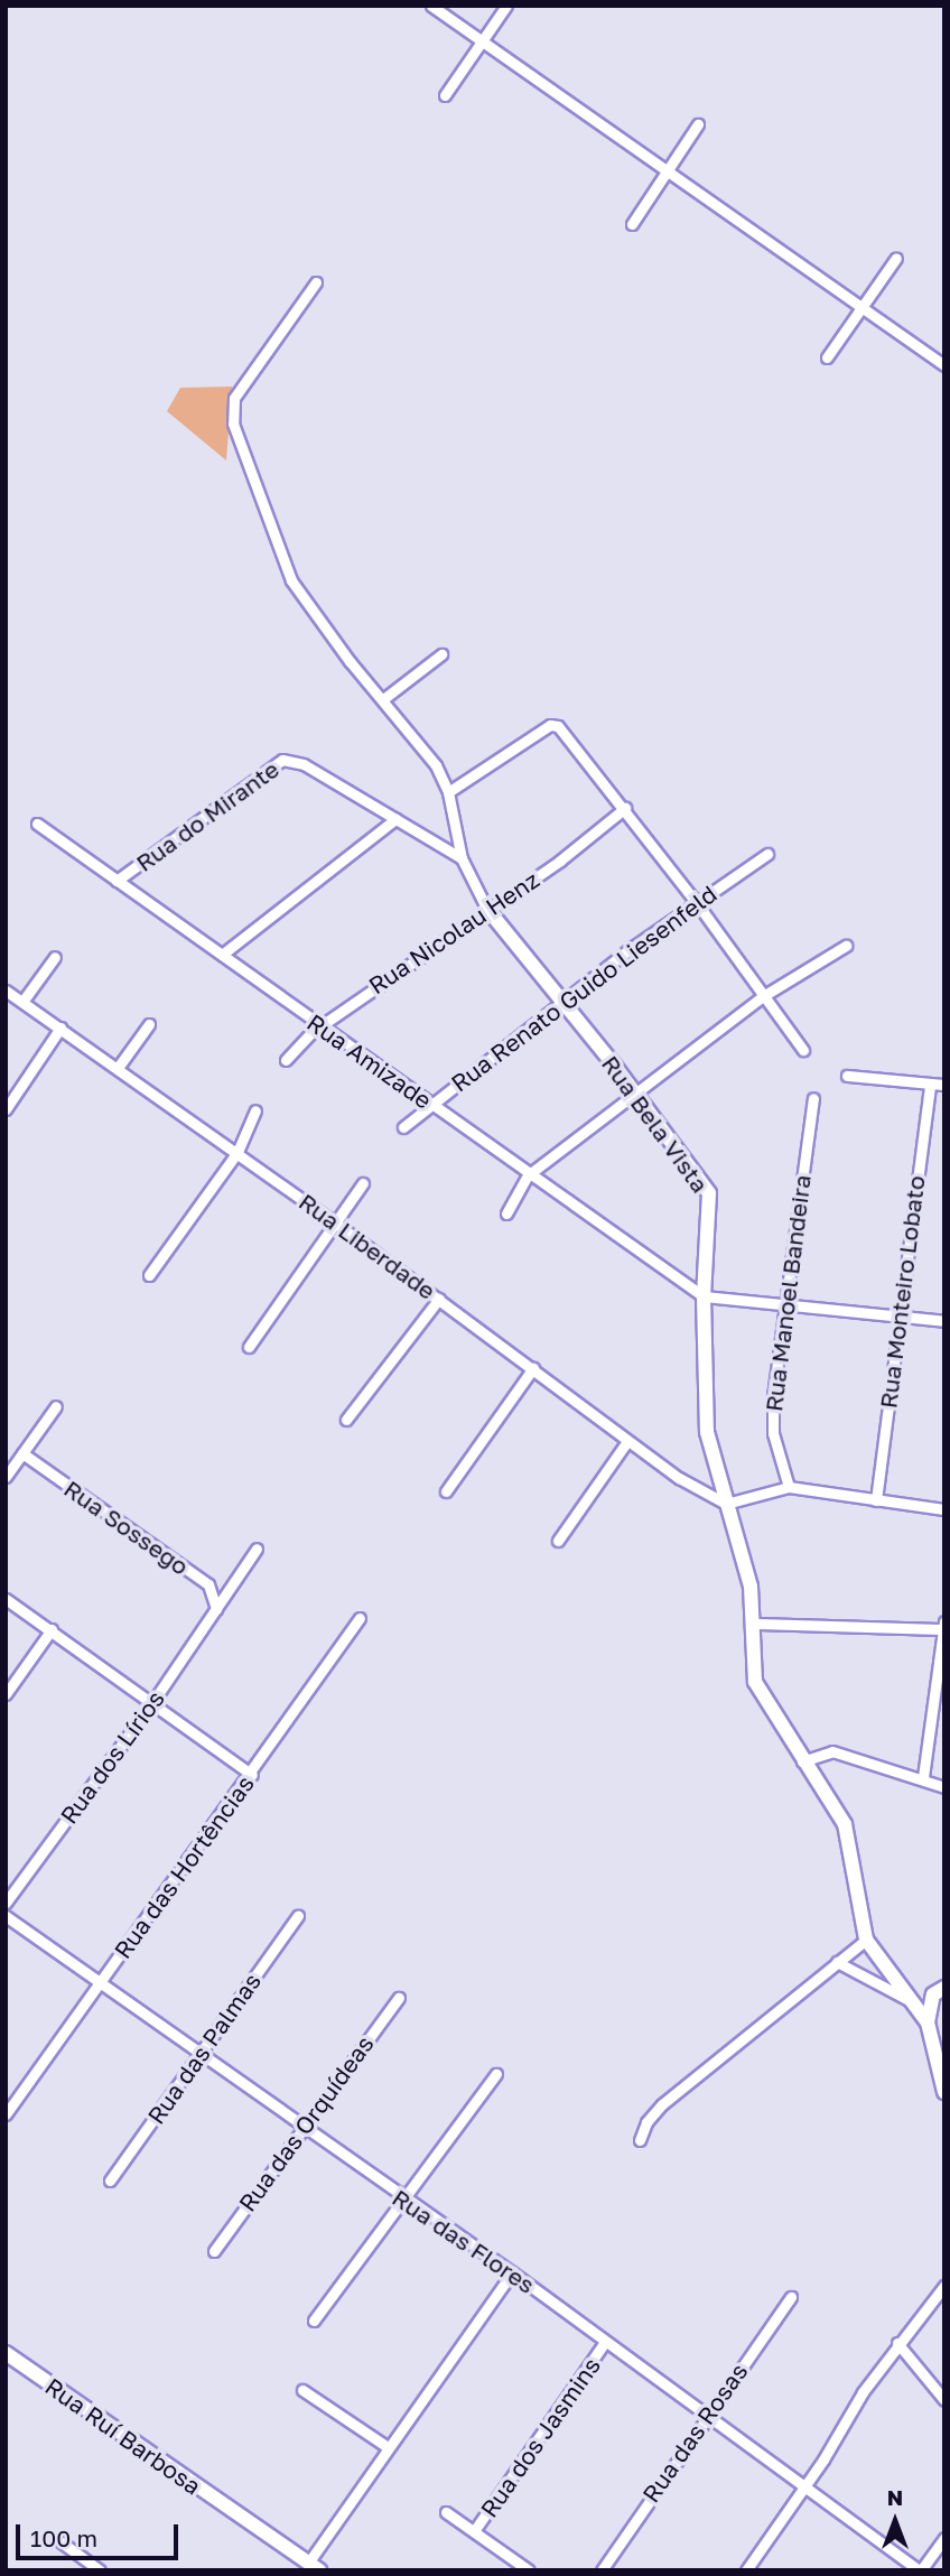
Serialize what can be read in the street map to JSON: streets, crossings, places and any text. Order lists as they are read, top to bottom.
{
  "streets": {
    "street": [
      "Rua do Mirante",
      "Rua Nicolau Henz",
      "Rua Renato Guido Liesenfeld",
      "Rua Amizade",
      "Rua Bela Vista",
      "Rua Liberdade",
      "Rua Monteiro Lobato",
      "Rua Manoel Bandeira",
      "Rua Sossego",
      "Rua dos Lírios",
      "Rua das Hortências",
      "Rua das Palmas",
      "Rua das Orquídeas",
      "Rua das Flores",
      "Rua das Rosas",
      "Rua Ruí Barbosa",
      "Rua dos Jasmins"
    ]
  },
  "crossings": [
    ["Rua do Mirante", "Rua Amizade"],
    ["Rua do Mirante", "Rua Bela Vista"],
    ["Rua Nicolau Henz", "Rua Amizade"],
    ["Rua Nicolau Henz", "Rua Bela Vista"],
    ["Rua Renato Guido Liesenfeld", "Rua Amizade"],
    ["Rua Renato Guido Liesenfeld", "Rua Bela Vista"],
    ["Rua Amizade", "Rua Bela Vista"],
    ["Rua Bela Vista", "Rua Liberdade"],
    ["Rua Sossego", "Rua dos Lírios"],
    ["Rua das Hortências", "Rua das Flores"],
    ["Rua das Palmas", "Rua das Flores"],
    ["Rua das Orquídeas", "Rua das Flores"],
    ["Rua das Flores", "Rua das Rosas"],
    ["Rua das Flores", "Rua dos Jasmins"]
  ],
  "scale_bar": "100 m",
  "north": "top"
}
